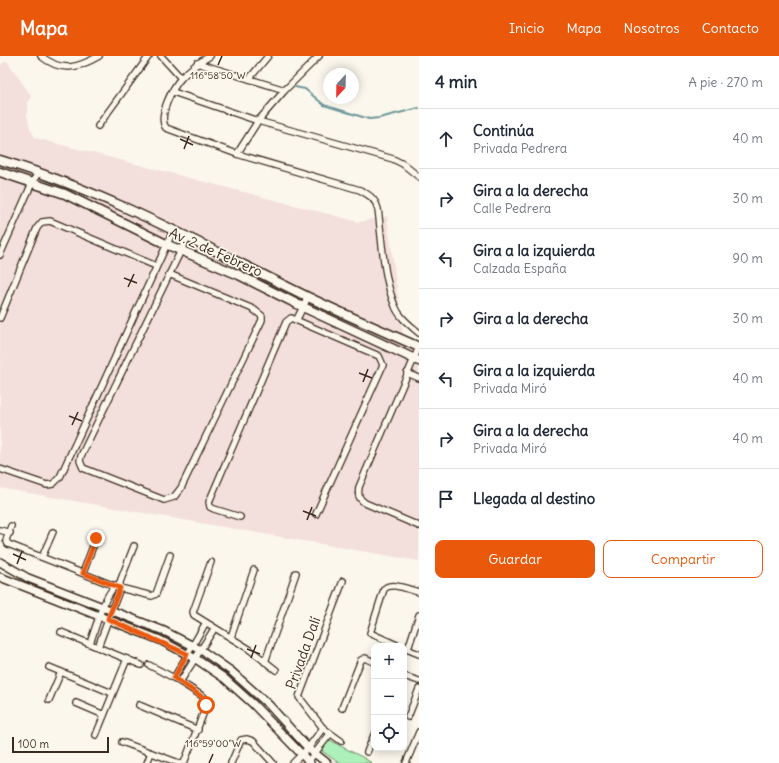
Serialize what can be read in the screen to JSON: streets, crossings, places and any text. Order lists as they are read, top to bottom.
{
  "streets": {
    "main road": ["Av. 2 de Febrero"],
    "street": ["Privada Dalí"]
  },
  "scale_bar": "100 m",
  "north": "bottom",
  "page": {
    "header": "Mapa",
    "nav": [
      "Inicio",
      "Mapa",
      "Nosotros",
      "Contacto"
    ],
    "heading": ["4 min", "A pie · 270 m"],
    "list": [
      ["Continúa", "Privada Pedrera", "40 m"],
      ["Gira a la derecha", "Calle Pedrera", "30 m"],
      ["Gira a la izquierda", "Calzada España", "90 m"],
      ["Gira a la derecha", "30 m"],
      ["Gira a la izquierda", "Privada Miró", "40 m"],
      ["Gira a la derecha", "Privada Miró", "40 m"],
      "Llegada al destino"
    ],
    "buttons": ["Guardar", "Compartir"],
    "map_buttons": ["+", "−"],
    "scale": "100 m"
  },
  "coordinates": ["116°58'50\"W", "116°59'00\"W"]
}
